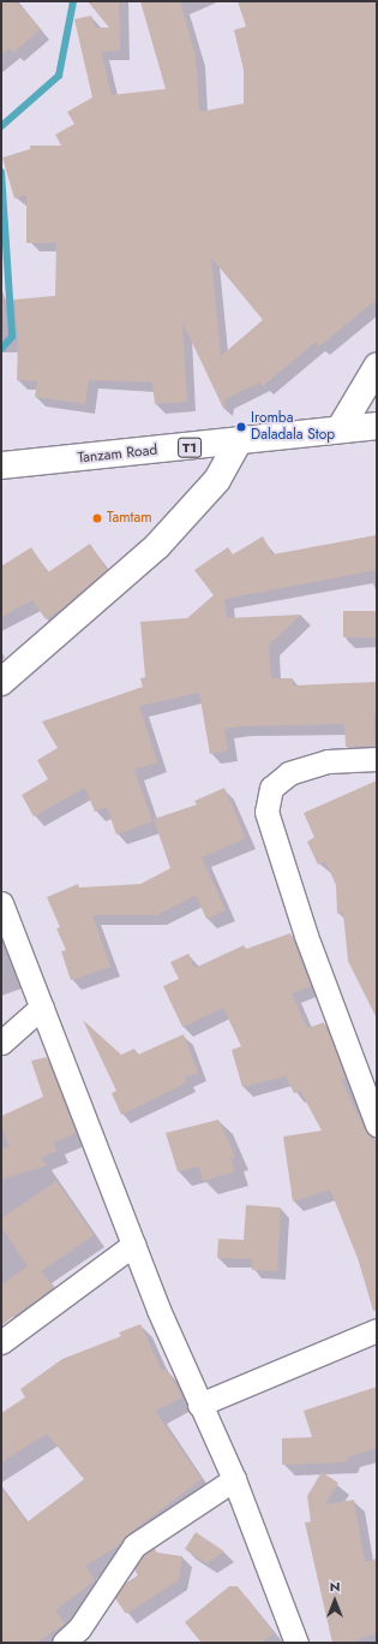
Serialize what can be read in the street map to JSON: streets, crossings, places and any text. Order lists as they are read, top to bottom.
{
  "streets": {
    "main road": ["T1", "Tanzam Road"]
  },
  "places": ["Iromba Daladala Stop", "Tamtam"],
  "north": "top"
}
